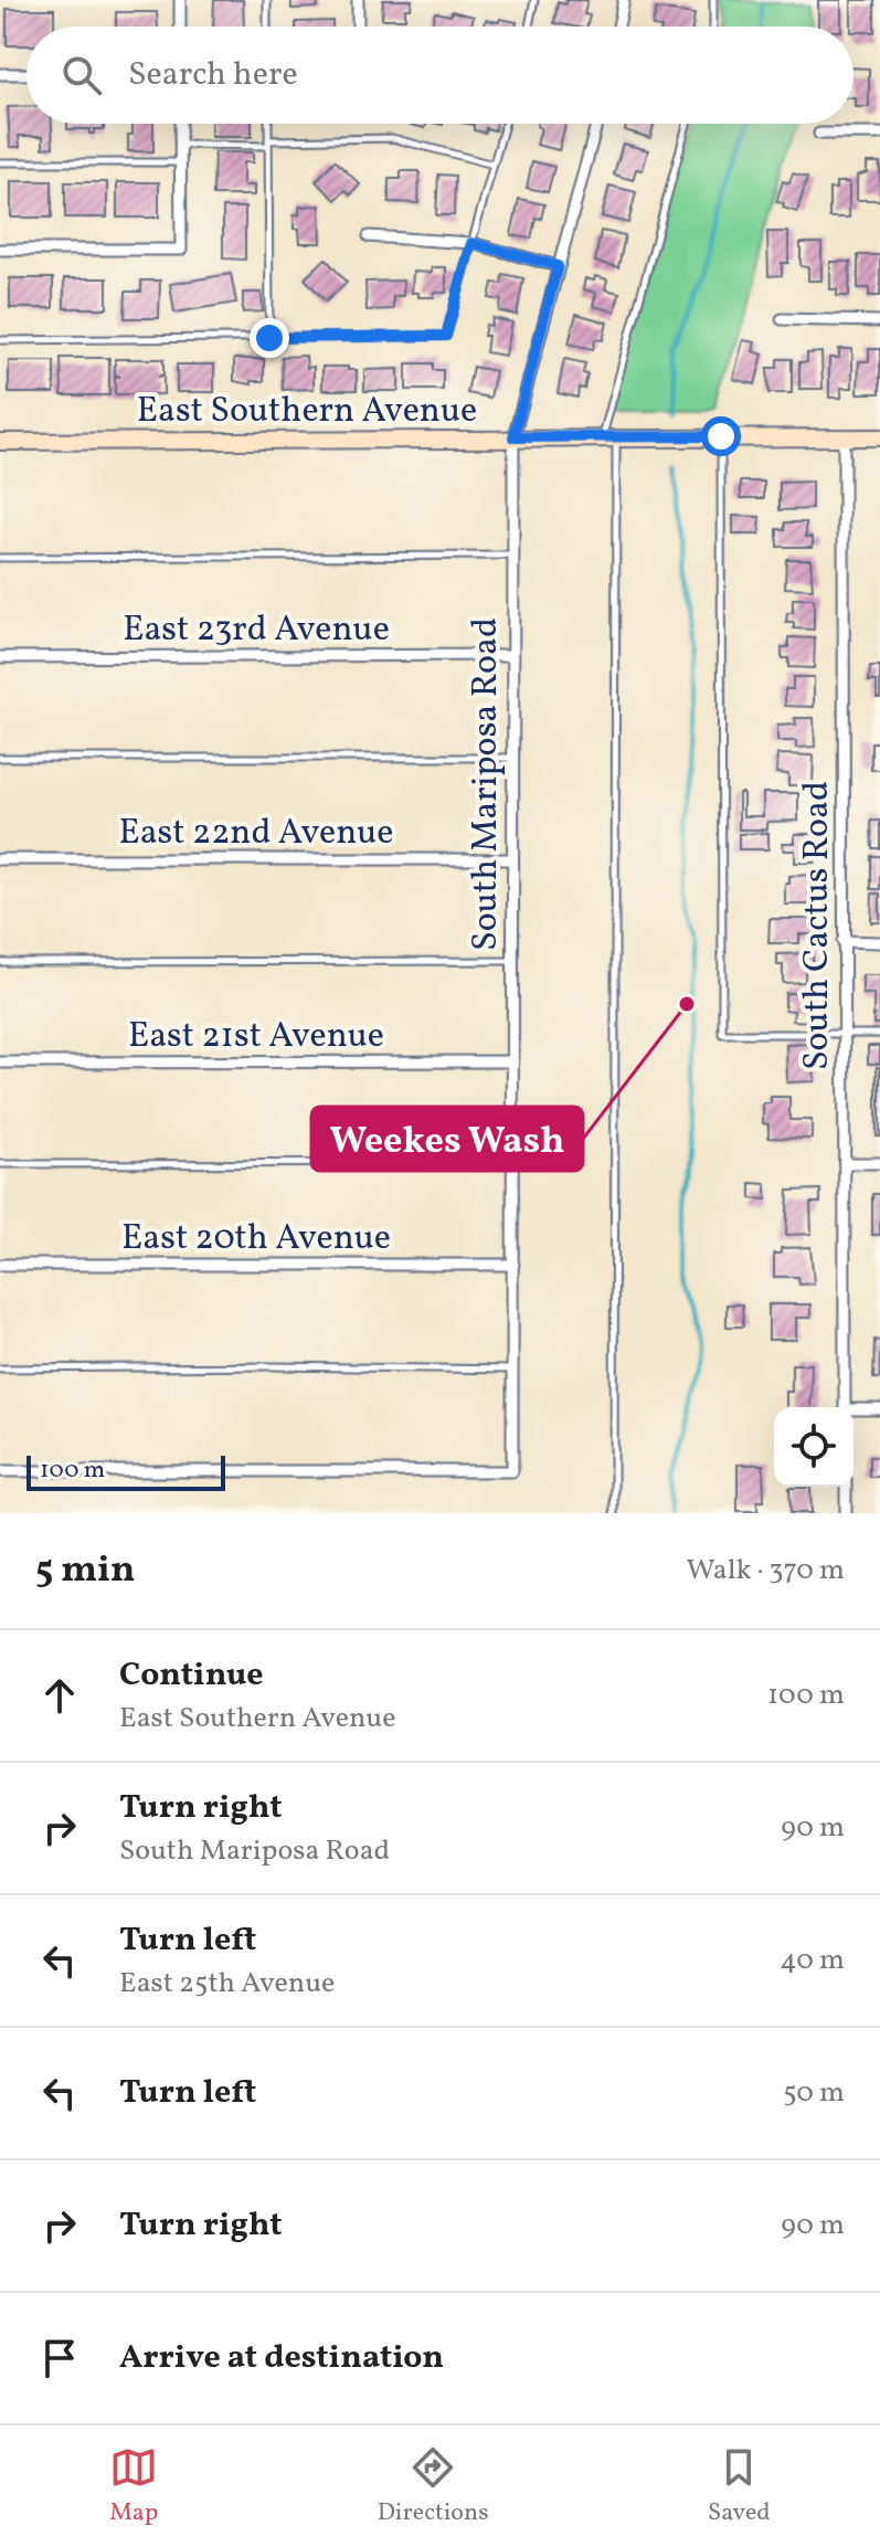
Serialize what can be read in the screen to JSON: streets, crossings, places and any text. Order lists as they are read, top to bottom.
{
  "streets": {
    "main road": ["East Southern Avenue"],
    "street": [
      "East 23rd Avenue",
      "South Mariposa Road",
      "East 22nd Avenue",
      "South Cactus Road",
      "East 21st Avenue",
      "East 20th Avenue"
    ]
  },
  "crossings": [
    ["East Southern Avenue", "South Mariposa Road"],
    ["East Southern Avenue", "South Cactus Road"],
    ["East 23rd Avenue", "South Mariposa Road"],
    ["South Mariposa Road", "East 22nd Avenue"],
    ["South Mariposa Road", "East 21st Avenue"],
    ["South Mariposa Road", "East 20th Avenue"]
  ],
  "places": ["Weekes Wash"],
  "scale_bar": "100 m",
  "page": {
    "search": "Search here",
    "scale": "100 m",
    "heading": ["5 min", "Walk · 370 m"],
    "list": [
      ["Continue", "East Southern Avenue", "100 m"],
      ["Turn right", "South Mariposa Road", "90 m"],
      ["Turn left", "East 25th Avenue", "40 m"],
      ["Turn left", "50 m"],
      ["Turn right", "90 m"],
      "Arrive at destination"
    ],
    "nav": ["Map", "Directions", "Saved"]
  }
}
